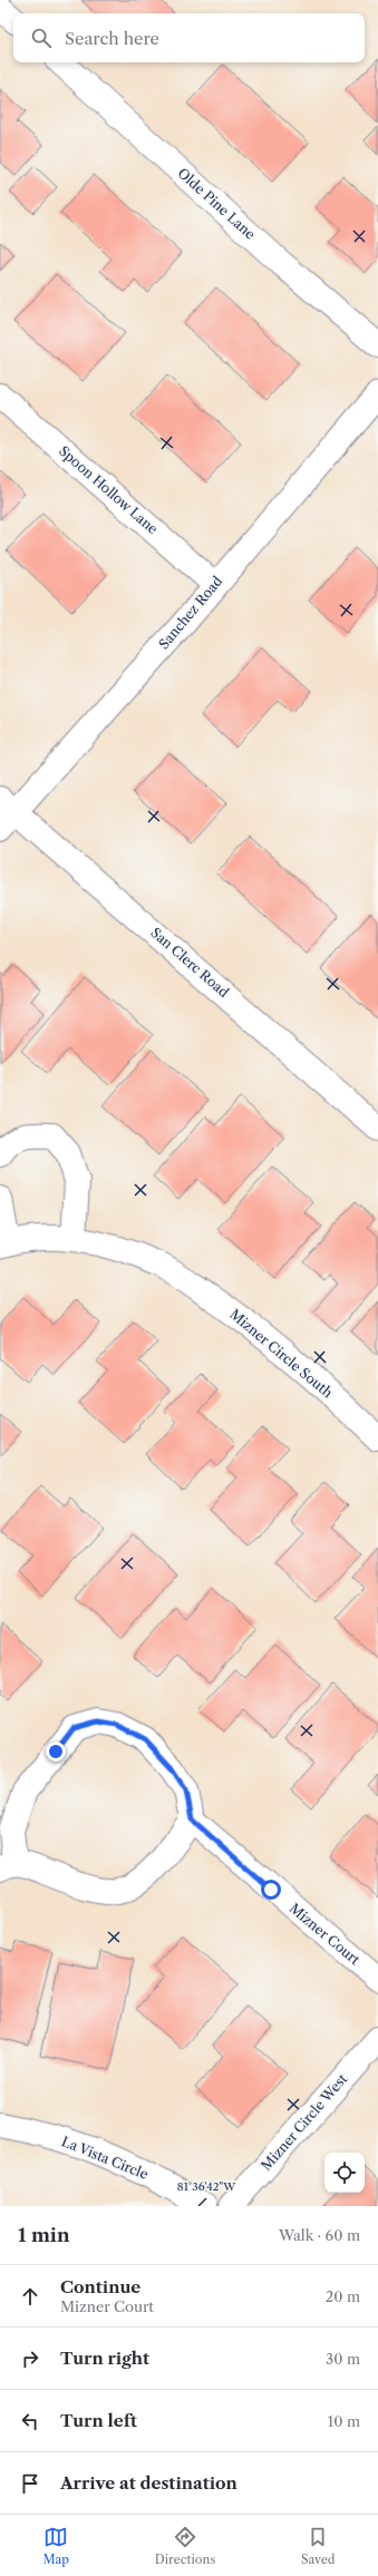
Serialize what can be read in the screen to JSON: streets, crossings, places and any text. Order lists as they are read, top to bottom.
{
  "streets": {
    "street": [
      "Olde Pine Lane",
      "Spoon Hollow Lane",
      "Sanchez Road",
      "San Clerc Road",
      "Mizner Circle South",
      "Mizner Court",
      "Mizner Circle West",
      "La Vista Circle"
    ]
  },
  "crossings": [
    ["Spoon Hollow Lane", "Sanchez Road"],
    ["Sanchez Road", "San Clerc Road"]
  ],
  "page": {
    "search": "Search here",
    "heading": ["1 min", "Walk · 60 m"],
    "list": [
      ["Continue", "Mizner Court", "20 m"],
      ["Turn right", "30 m"],
      ["Turn left", "10 m"],
      "Arrive at destination"
    ],
    "nav": ["Map", "Directions", "Saved"]
  },
  "coordinates": ["81°36'42\"W"]
}
